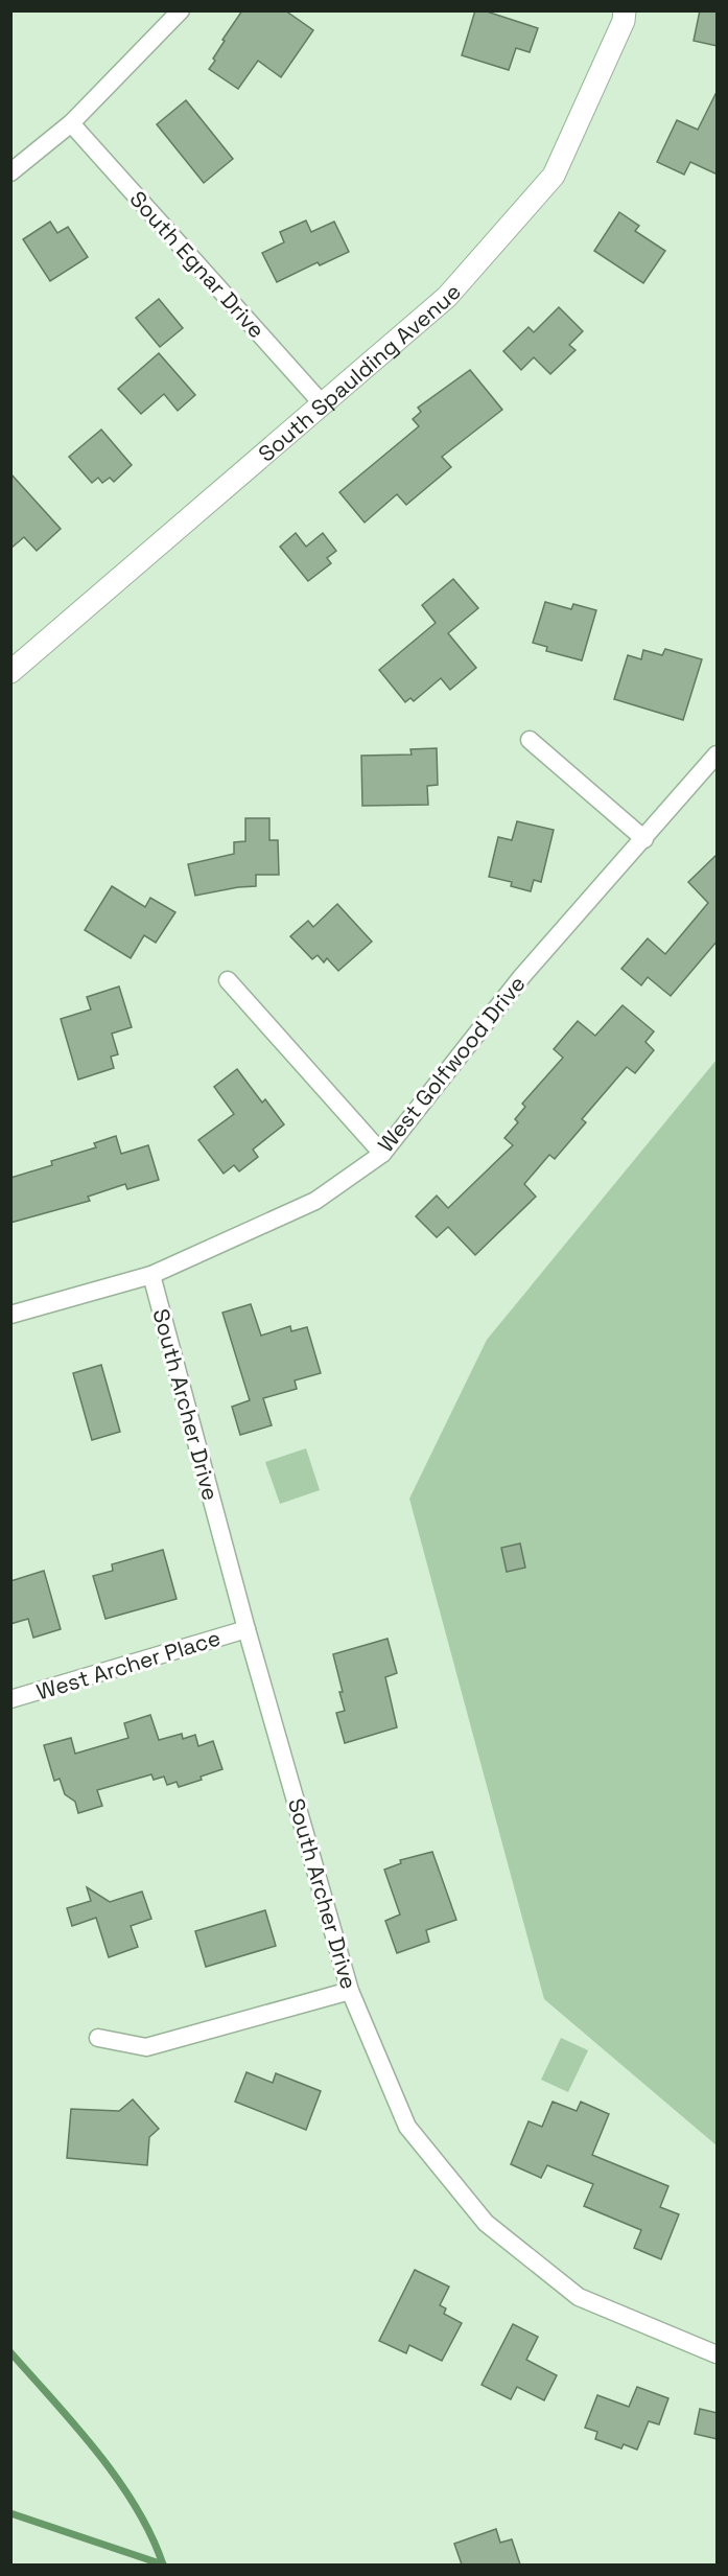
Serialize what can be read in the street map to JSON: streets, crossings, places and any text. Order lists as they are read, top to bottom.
{
  "streets": {
    "street": [
      "South Egnar Drive",
      "South Spaulding Avenue",
      "West Golfwood Drive",
      "South Archer Drive",
      "West Archer Place"
    ]
  },
  "crossings": [
    ["South Egnar Drive", "South Spaulding Avenue"],
    ["West Golfwood Drive", "South Archer Drive"],
    ["South Archer Drive", "West Archer Place"]
  ]
}
